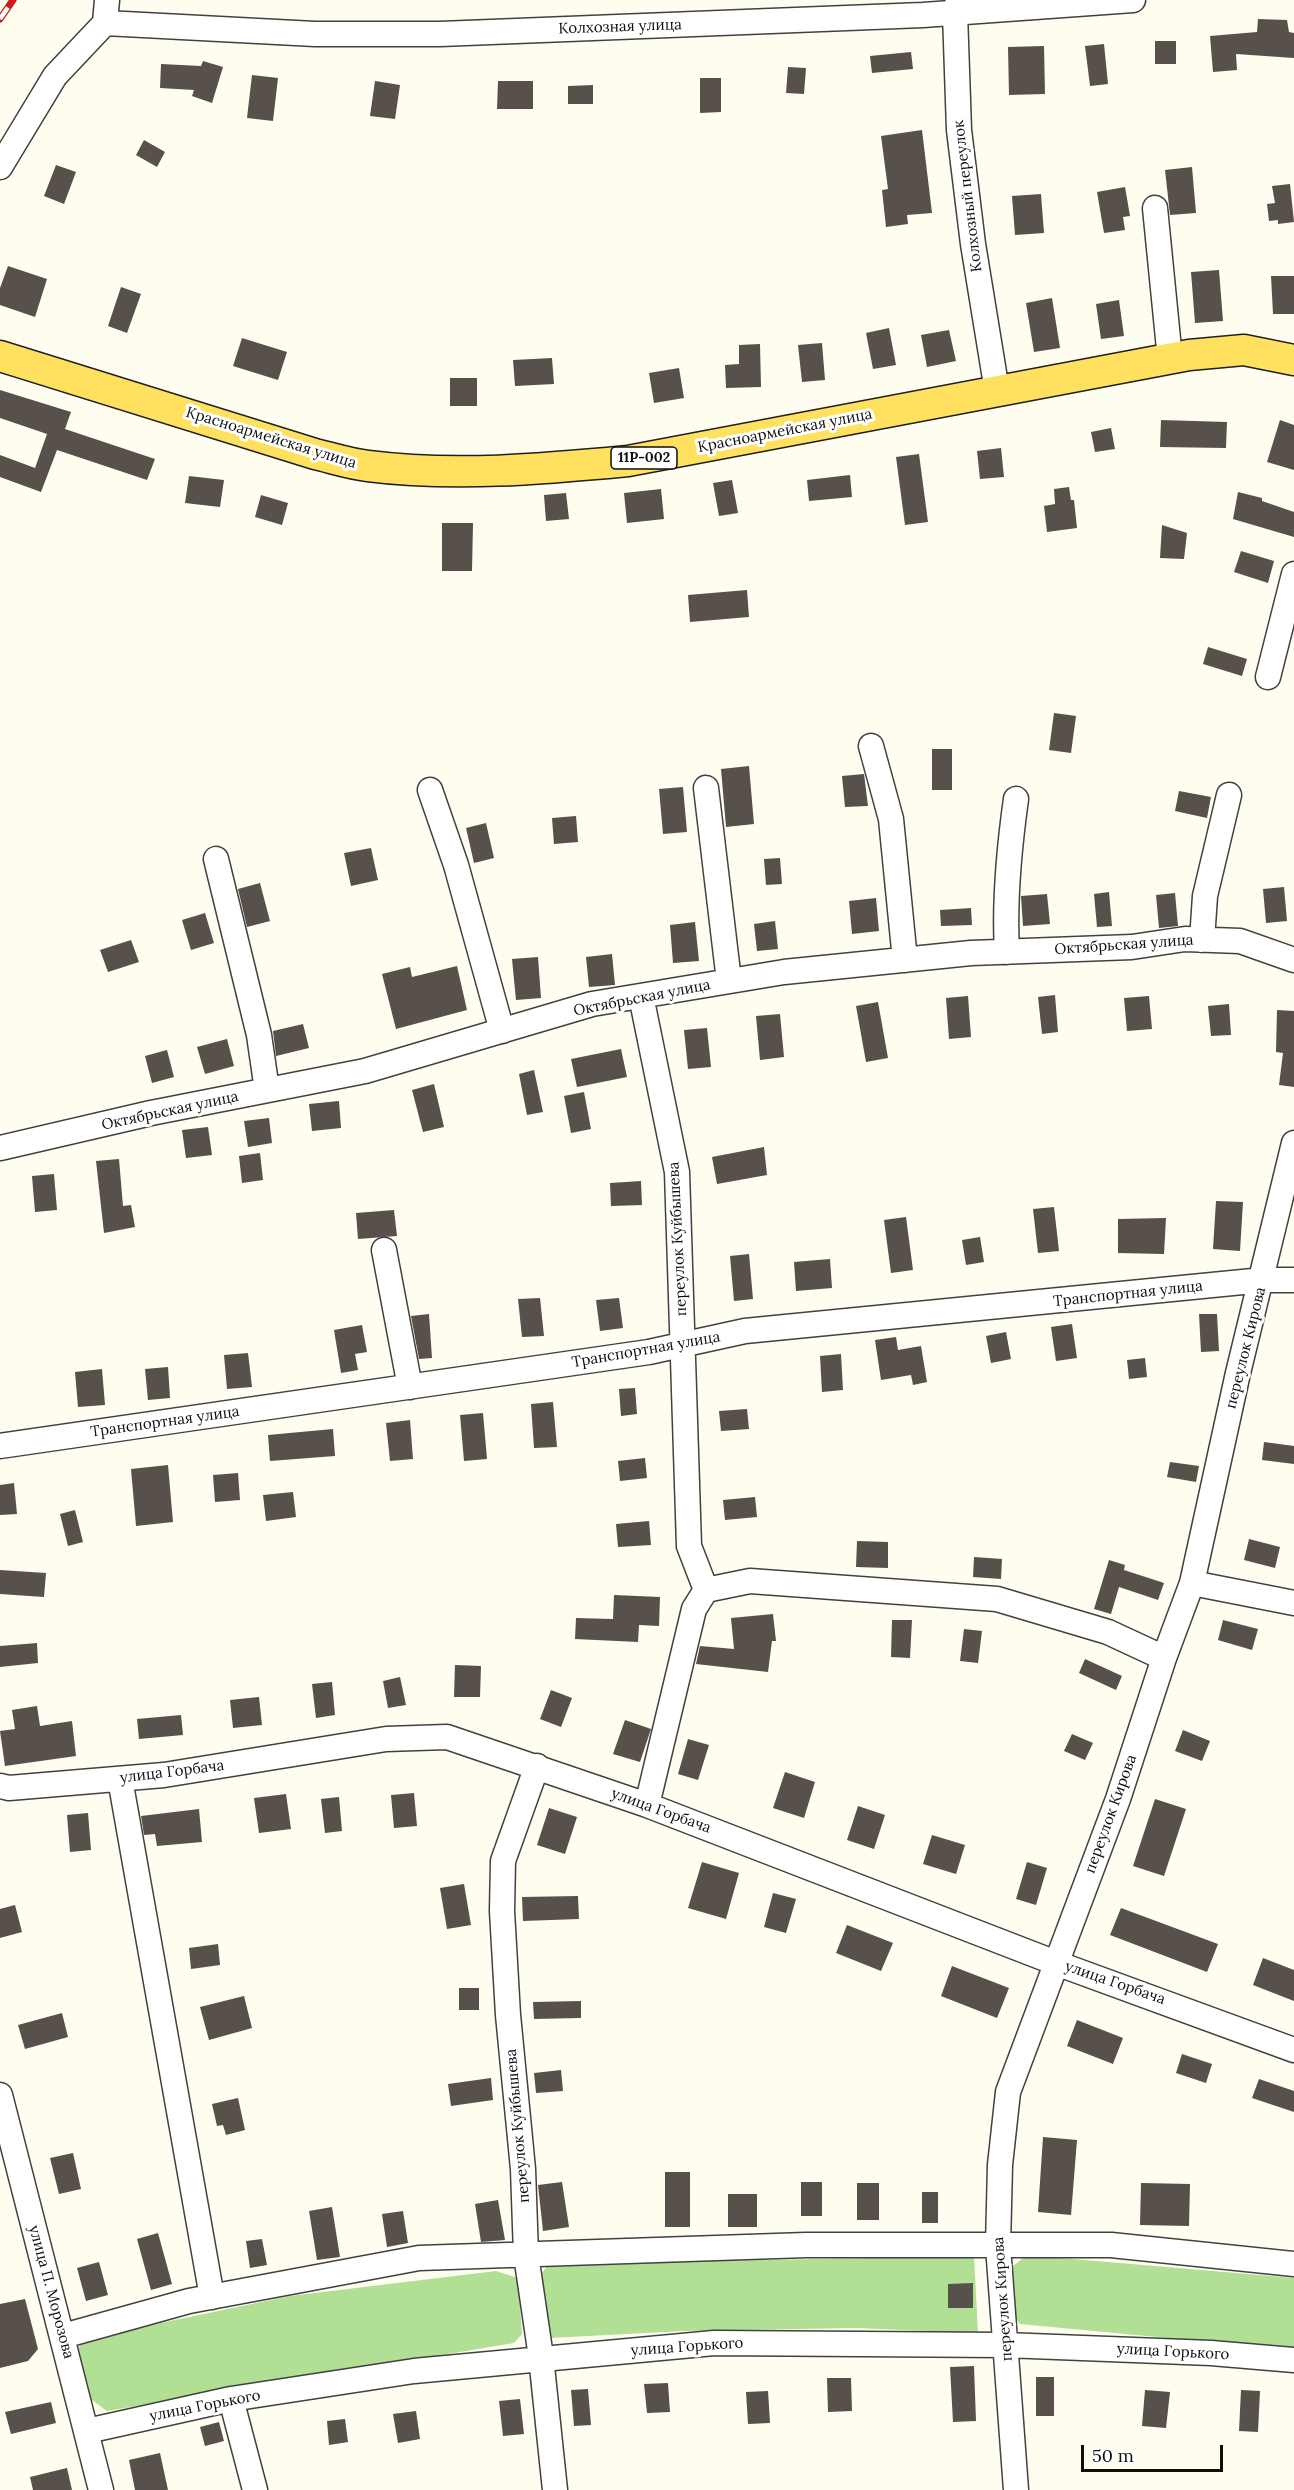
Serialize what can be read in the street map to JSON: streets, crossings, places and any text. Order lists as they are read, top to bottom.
{
  "streets": {
    "main road": ["Красноармейская улица", "11Р-002"],
    "street": [
      "Колхозная улица",
      "Колхозный переулок",
      "Октябрьская улица",
      "переулок Куйбышева",
      "Транспортная улица",
      "переулок Кирова",
      "улица Горбача",
      "улица П. Морозова",
      "улица Горького"
    ]
  },
  "crossings": [
    ["Колхозная улица", "Колхозный переулок"],
    ["Колхозный переулок", "Красноармейская улица"],
    ["Октябрьская улица", "переулок Куйбышева"],
    ["переулок Куйбышева", "Транспортная улица"],
    ["переулок Куйбышева", "улица Горбача"],
    ["переулок Куйбышева", "улица Горького"],
    ["Транспортная улица", "переулок Кирова"],
    ["переулок Кирова", "улица Горбача"],
    ["переулок Кирова", "улица Горького"],
    ["улица П. Морозова", "улица Горького"]
  ],
  "scale_bar": "50 m"
}
